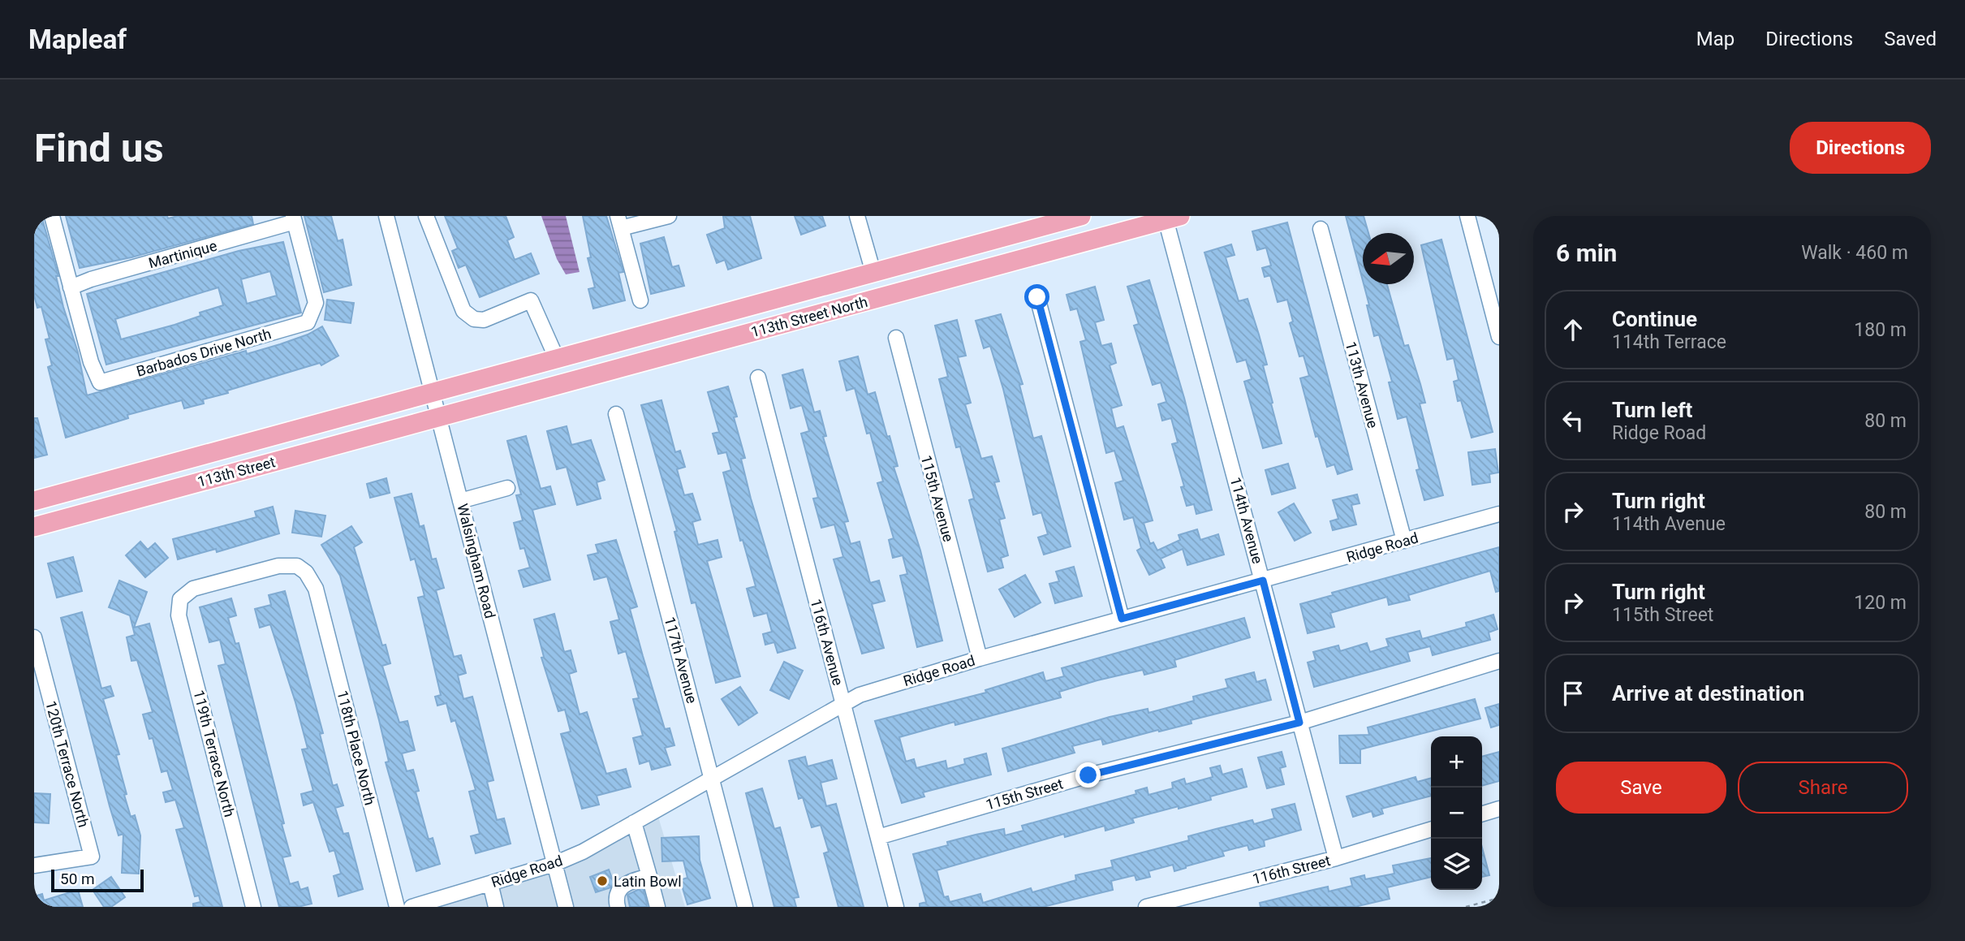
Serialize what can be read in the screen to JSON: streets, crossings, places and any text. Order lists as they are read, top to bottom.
{
  "streets": {
    "main road": ["113th Street North", "113th Street"],
    "street": [
      "Martinique",
      "Barbados Drive North",
      "113th Avenue",
      "115th Avenue",
      "114th Avenue",
      "Ridge Road",
      "Walsingham Road",
      "116th Avenue",
      "117th Avenue",
      "118th Place North",
      "119th Terrace North",
      "120th Terrace North",
      "115th Street",
      "116th Street"
    ]
  },
  "crossings": [
    ["Martinique", "Barbados Drive North"],
    ["113th Street North", "113th Street"],
    ["113th Street North", "114th Avenue"],
    ["113th Street North", "Walsingham Road"],
    ["113th Avenue", "Ridge Road"],
    ["113th Street", "Walsingham Road"],
    ["115th Avenue", "Ridge Road"],
    ["114th Avenue", "Ridge Road"],
    ["114th Avenue", "115th Street"],
    ["114th Avenue", "116th Street"],
    ["Ridge Road", "Walsingham Road"],
    ["Ridge Road", "116th Avenue"],
    ["Ridge Road", "117th Avenue"],
    ["116th Avenue", "115th Street"],
    ["118th Place North", "119th Terrace North"]
  ],
  "places": ["Latin Bowl"],
  "scale_bar": "50 m",
  "north": "left",
  "page": {
    "header": "Mapleaf",
    "nav": ["Map", "Directions", "Saved"],
    "buttons": [
      "Directions",
      ["Save", "Share"]
    ],
    "title": "Find us",
    "heading": ["6 min", "Walk · 460 m"],
    "list": [
      ["Continue", "114th Terrace", "180 m"],
      ["Turn left", "Ridge Road", "80 m"],
      ["Turn right", "114th Avenue", "80 m"],
      ["Turn right", "115th Street", "120 m"],
      "Arrive at destination"
    ],
    "map_buttons": ["+", "−"],
    "scale": "50 m"
  }
}
